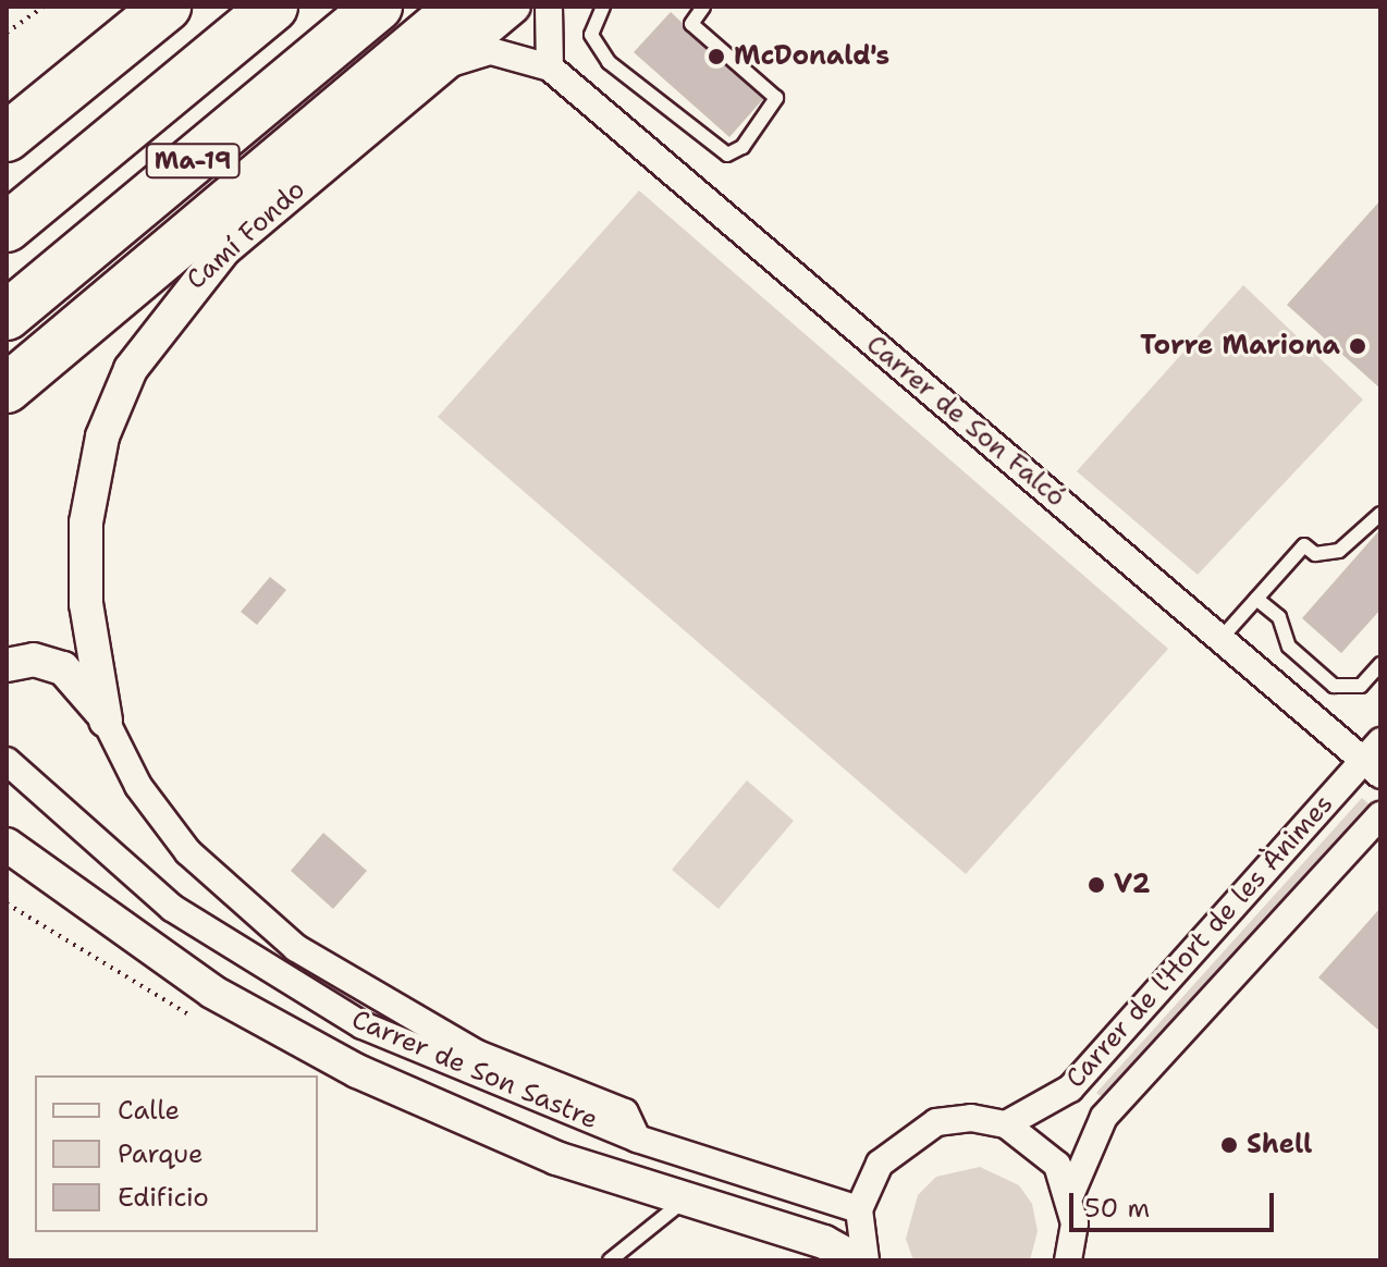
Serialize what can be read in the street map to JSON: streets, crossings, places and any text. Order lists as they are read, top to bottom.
{
  "streets": {
    "highway": ["Ma-19"],
    "street": [
      "Camí Fondo",
      "Carrer de Son Falcó",
      "Carrer de l'Hort de les Ànimes",
      "Carrer de Son Sastre"
    ]
  },
  "crossings": [
    ["Carrer de Son Falcó", "Carrer de l'Hort de les Ànimes"]
  ],
  "places": [
    "McDonald's",
    "Torre Mariona",
    "V2",
    "Shell"
  ],
  "legend": ["Calle", "Parque", "Edificio"],
  "scale_bar": "50 m"
}
